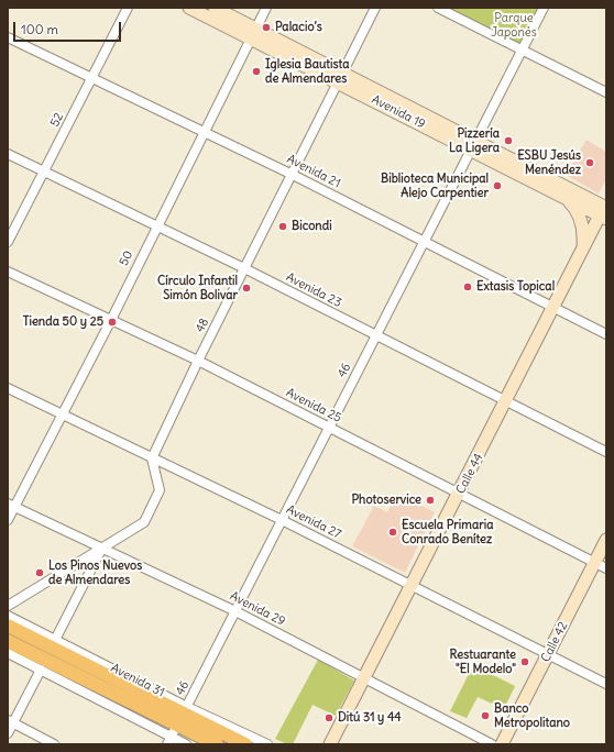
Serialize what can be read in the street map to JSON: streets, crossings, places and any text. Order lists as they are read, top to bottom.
{
  "streets": {
    "main road": [
      "Avenida 19",
      "Calle 44",
      "Calle 42",
      "Avenida 31"
    ],
    "street": [
      "52",
      "Avenida 21",
      "50",
      "Avenida 23",
      "48",
      "46",
      "Avenida 25",
      "Avenida 27",
      "Avenida 29"
    ]
  },
  "crossings": [
    ["Avenida 19", "50"],
    ["Avenida 19", "48"],
    ["Avenida 19", "46"],
    ["Avenida 19", "Calle 44"],
    ["52", "Avenida 21"],
    ["52", "Avenida 23"],
    ["Avenida 21", "50"],
    ["Avenida 21", "48"],
    ["Avenida 21", "46"],
    ["Avenida 21", "Calle 44"],
    ["50", "Avenida 23"],
    ["50", "Avenida 25"],
    ["50", "Avenida 27"],
    ["50", "Avenida 29"],
    ["Avenida 23", "48"],
    ["Avenida 23", "46"],
    ["Avenida 23", "Calle 44"],
    ["48", "Avenida 25"],
    ["48", "Avenida 27"],
    ["46", "Avenida 25"],
    ["46", "Avenida 27"],
    ["46", "Avenida 29"],
    ["46", "Avenida 31"],
    ["Avenida 25", "Calle 44"],
    ["Avenida 25", "Calle 42"],
    ["Calle 44", "Avenida 27"],
    ["Calle 44", "Avenida 29"],
    ["Avenida 27", "Calle 42"]
  ],
  "parks": ["Parque Japonés"],
  "places": [
    "Palacio’s",
    "Iglesia Bautista de Almendares",
    "Pizzería La Ligera",
    "ESBU Jesús Menéndez",
    "Biblioteca Municipal Alejo Carpentier",
    "Bicondi",
    "Extasis Topical",
    "Círculo Infantil Simón Bolivar",
    "Tienda 50 y 25",
    "Photoservice",
    "Escuela Primaria Conrado Benítez",
    "Los Pinos Nuevos de Almendares",
    "Restuarante \"El Modelo\"",
    "Banco Metropolitano",
    "Ditú 31 y 44"
  ],
  "scale_bar": "100 m"
}
